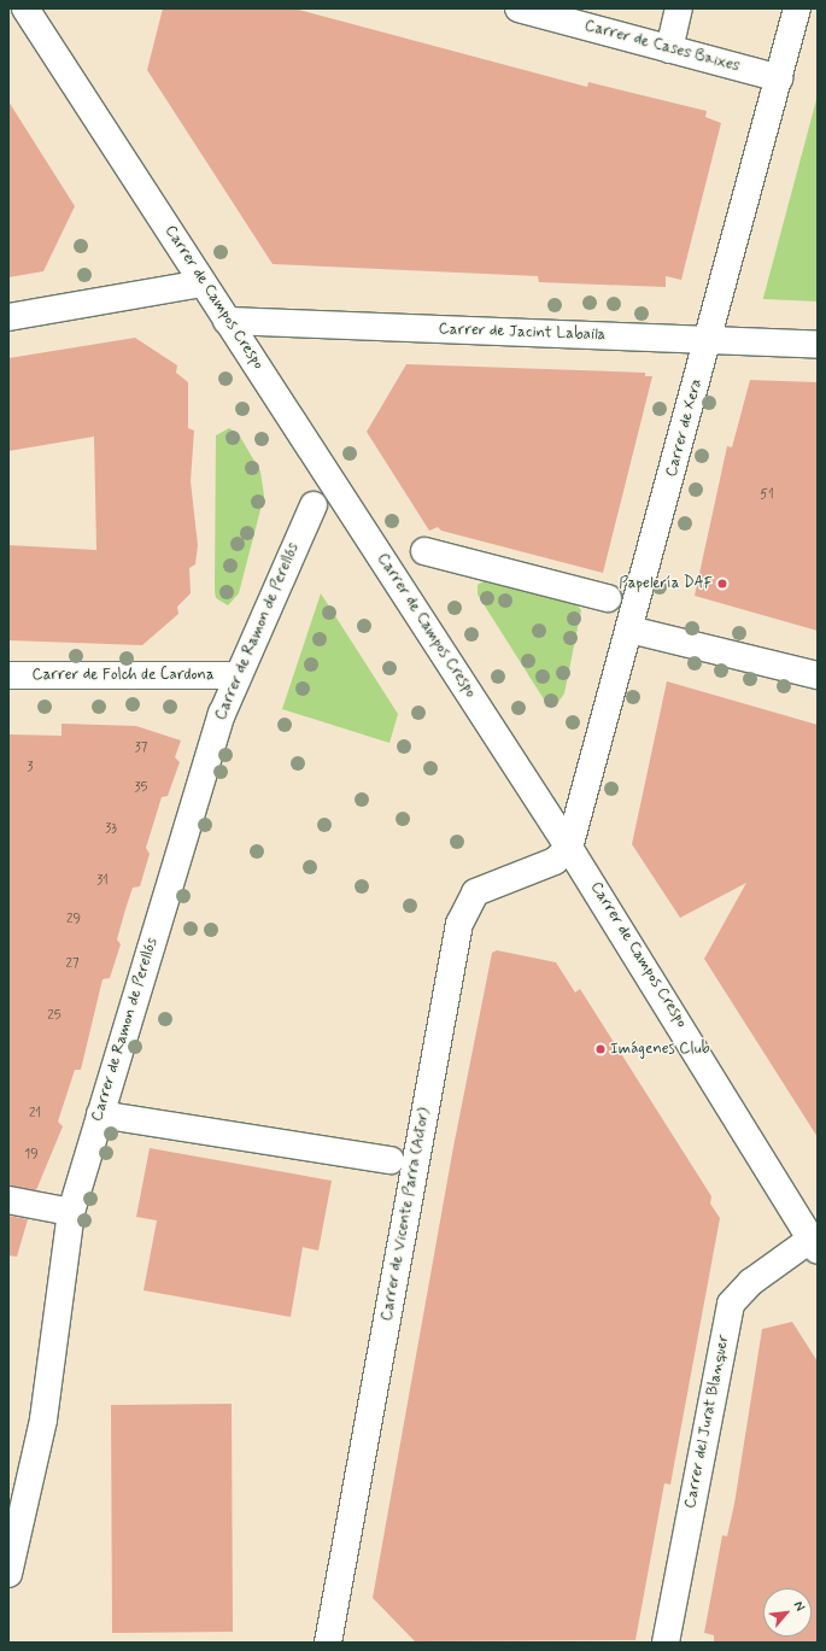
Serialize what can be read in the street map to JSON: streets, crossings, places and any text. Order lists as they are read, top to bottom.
{
  "streets": {
    "street": [
      "Carrer de Cases Baixes",
      "Carrer de Campos Crespo",
      "Carrer de Jacint Labaila",
      "Carrer de Xera",
      "Carrer de Ramon de Perellós",
      "Carrer de Folch de Cardona",
      "Carrer de Vicente Parra (Actor)",
      "Carrer del Jurat Blanquer"
    ]
  },
  "crossings": [
    ["Carrer de Cases Baixes", "Carrer de Xera"],
    ["Carrer de Campos Crespo", "Carrer de Jacint Labaila"],
    ["Carrer de Campos Crespo", "Carrer de Xera"],
    ["Carrer de Campos Crespo", "Carrer de Vicente Parra (Actor)"],
    ["Carrer de Campos Crespo", "Carrer del Jurat Blanquer"],
    ["Carrer de Jacint Labaila", "Carrer de Xera"],
    ["Carrer de Xera", "Carrer de Vicente Parra (Actor)"],
    ["Carrer de Ramon de Perellós", "Carrer de Folch de Cardona"]
  ],
  "places": ["Papelería DAF", "Imágenes Club"],
  "house_numbers": [
    "51",
    "37",
    "3",
    "35",
    "33",
    "31",
    "29",
    "27",
    "25",
    "21",
    "19"
  ],
  "north": "top right"
}
